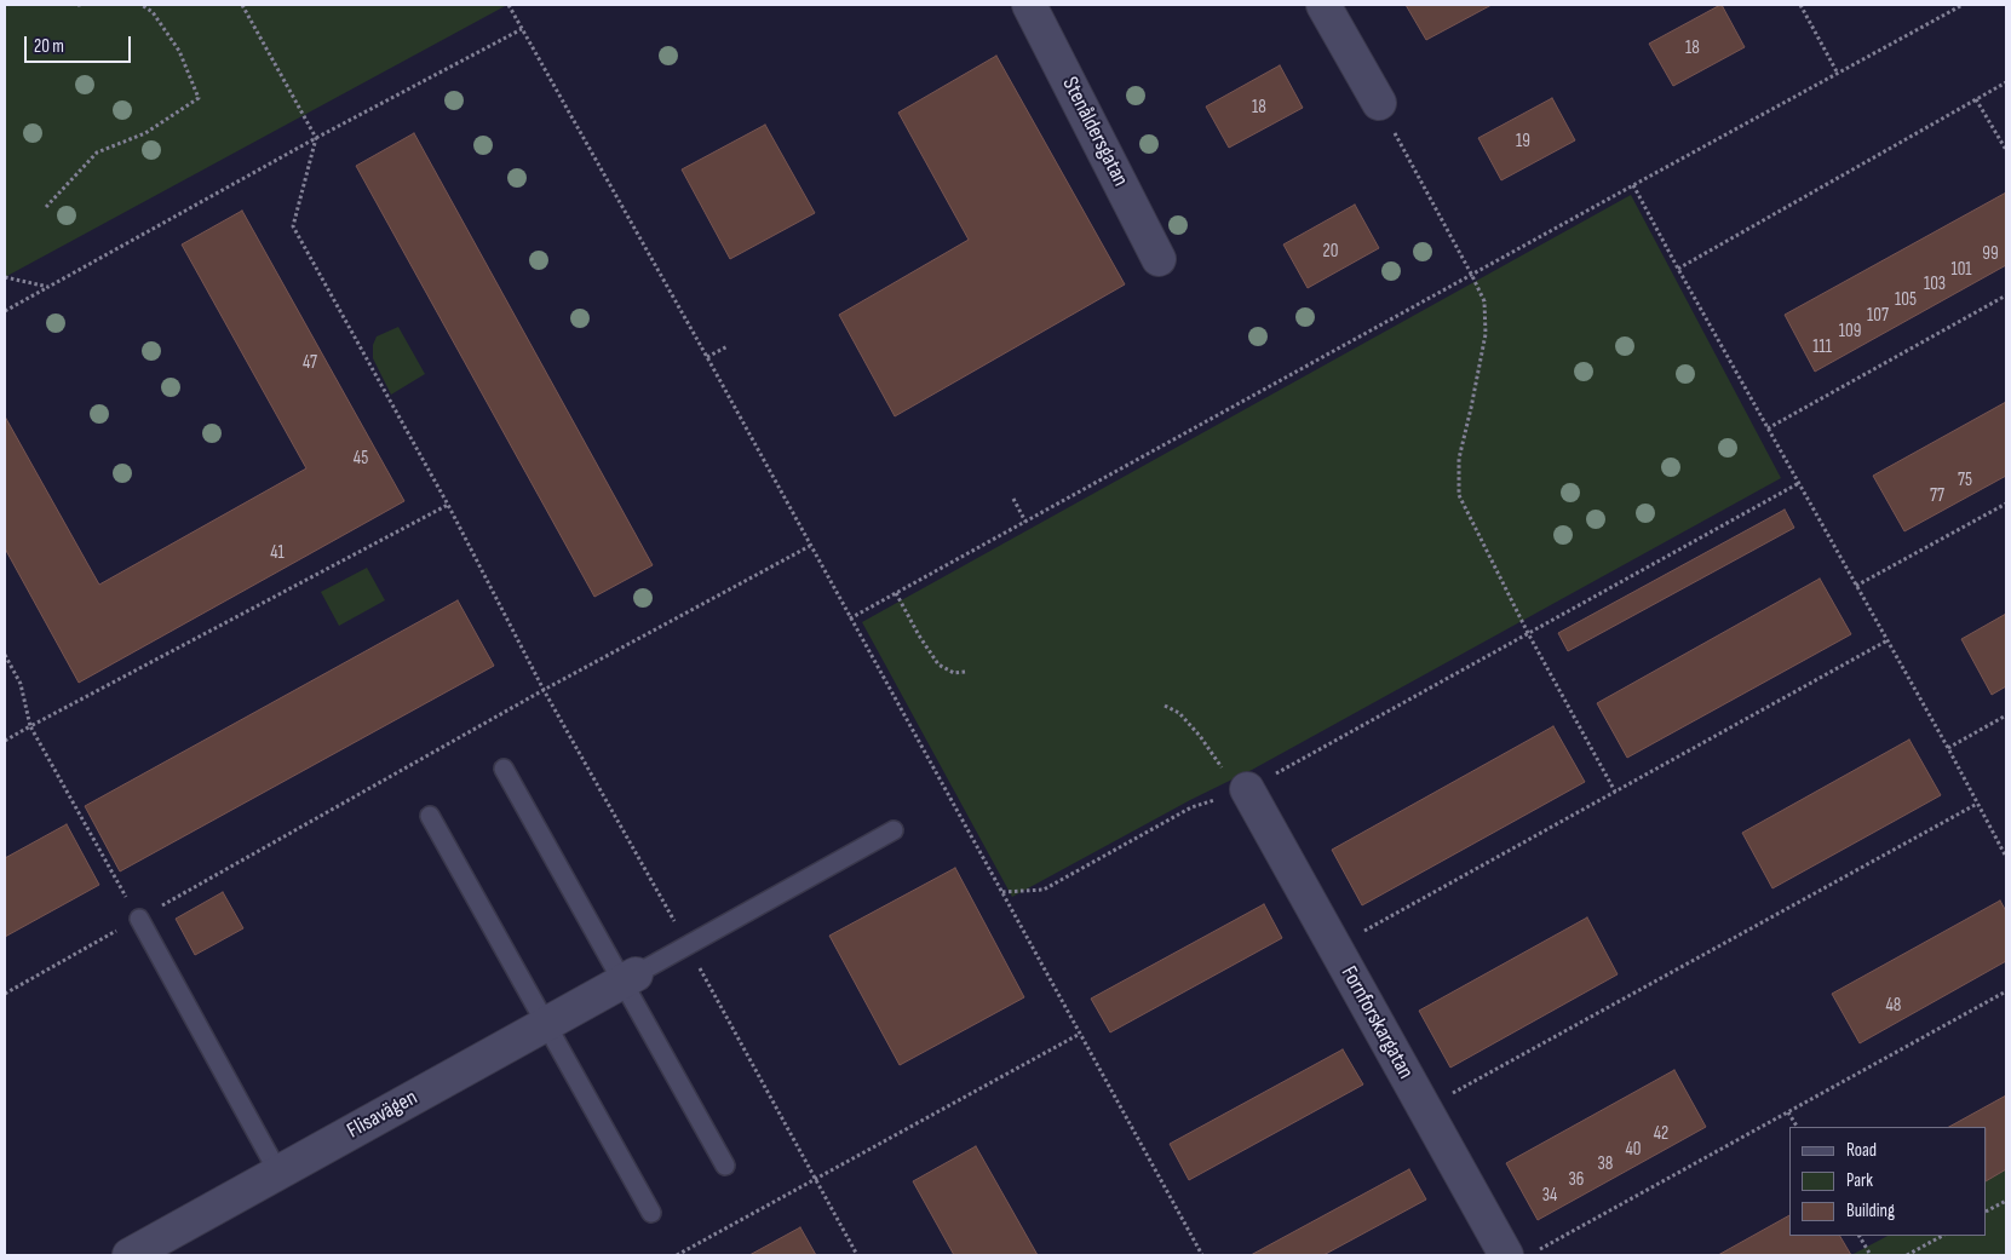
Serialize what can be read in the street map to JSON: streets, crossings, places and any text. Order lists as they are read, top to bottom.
{
  "streets": {
    "street": ["Stenåldersgatan", "Fornforskargatan", "Flisavägen"]
  },
  "house_numbers": [
    "18",
    "18",
    "19",
    "20",
    "99",
    "101",
    "103",
    "105",
    "107",
    "109",
    "111",
    "47",
    "45",
    "75",
    "77",
    "41",
    "48",
    "42",
    "40",
    "38",
    "36",
    "34"
  ],
  "legend": ["Road", "Park", "Building"],
  "scale_bar": "20 m"
}
